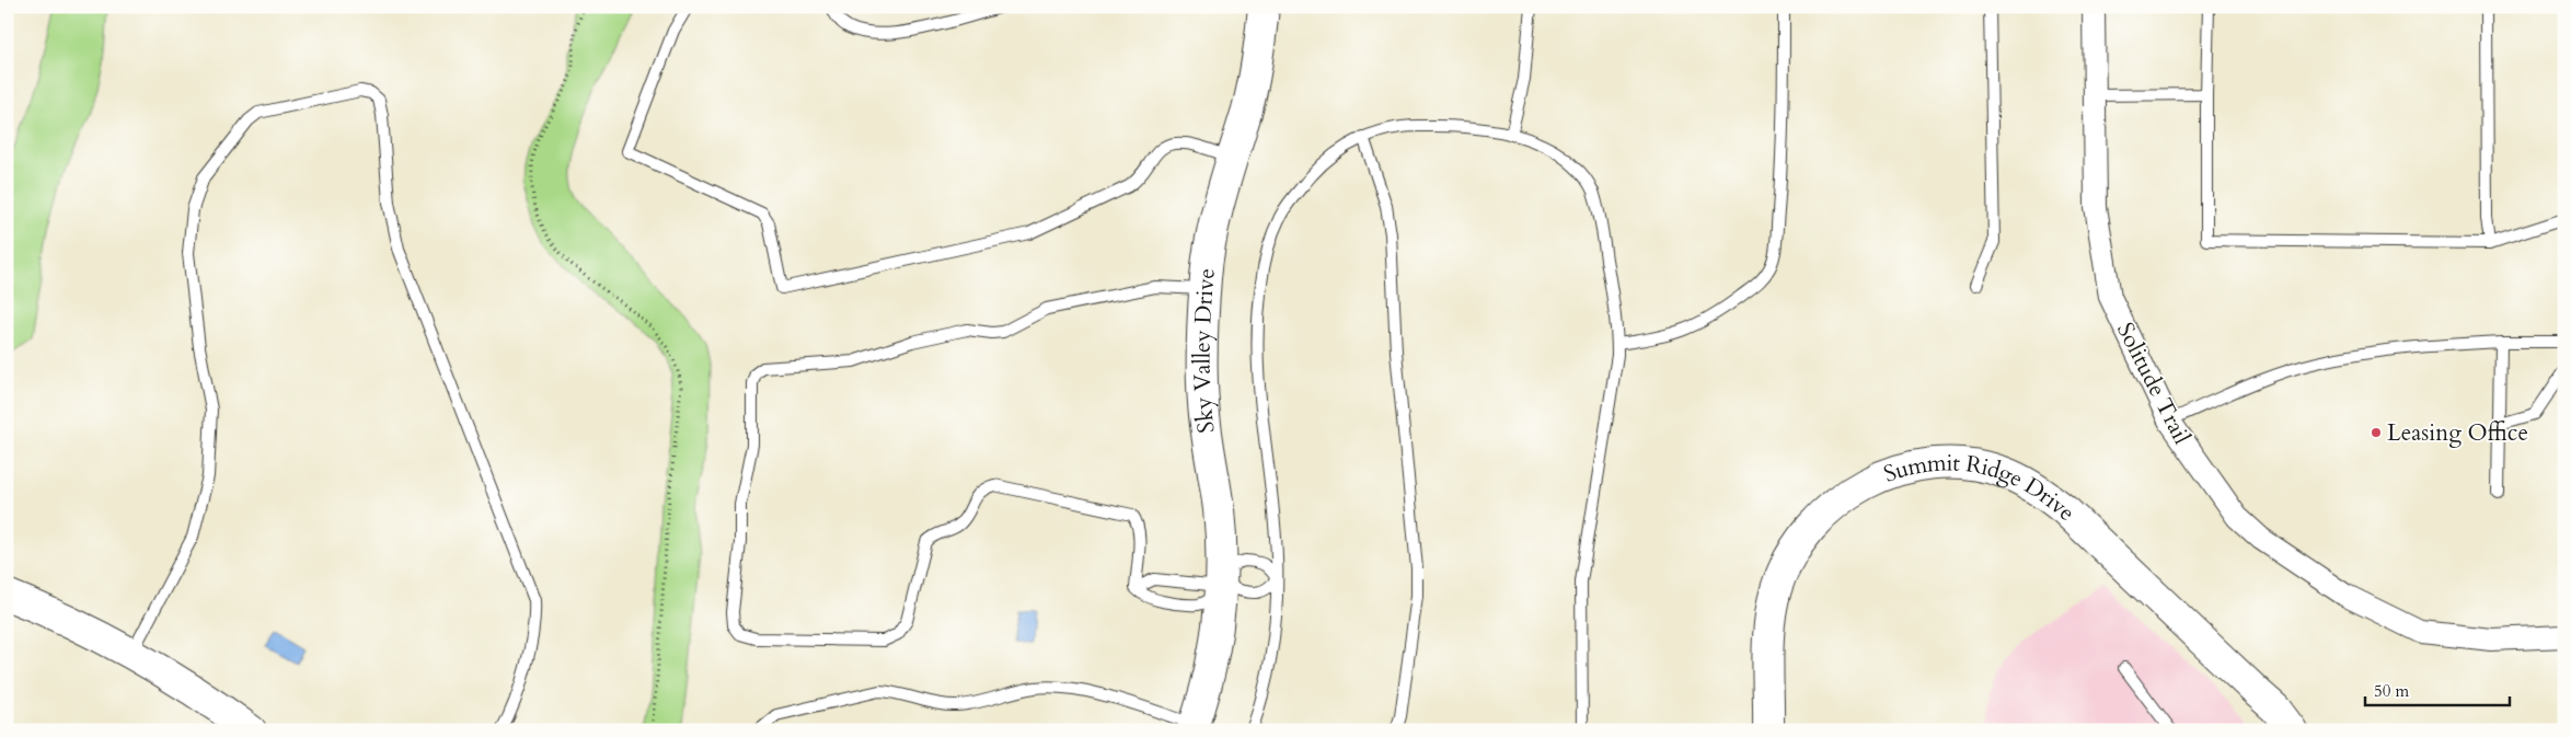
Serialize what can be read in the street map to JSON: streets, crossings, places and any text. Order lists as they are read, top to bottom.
{
  "streets": {
    "street": ["Sky Valley Drive", "Solitude Trail", "Summit Ridge Drive"]
  },
  "places": ["Leasing Office"],
  "scale_bar": "50 m"
}
